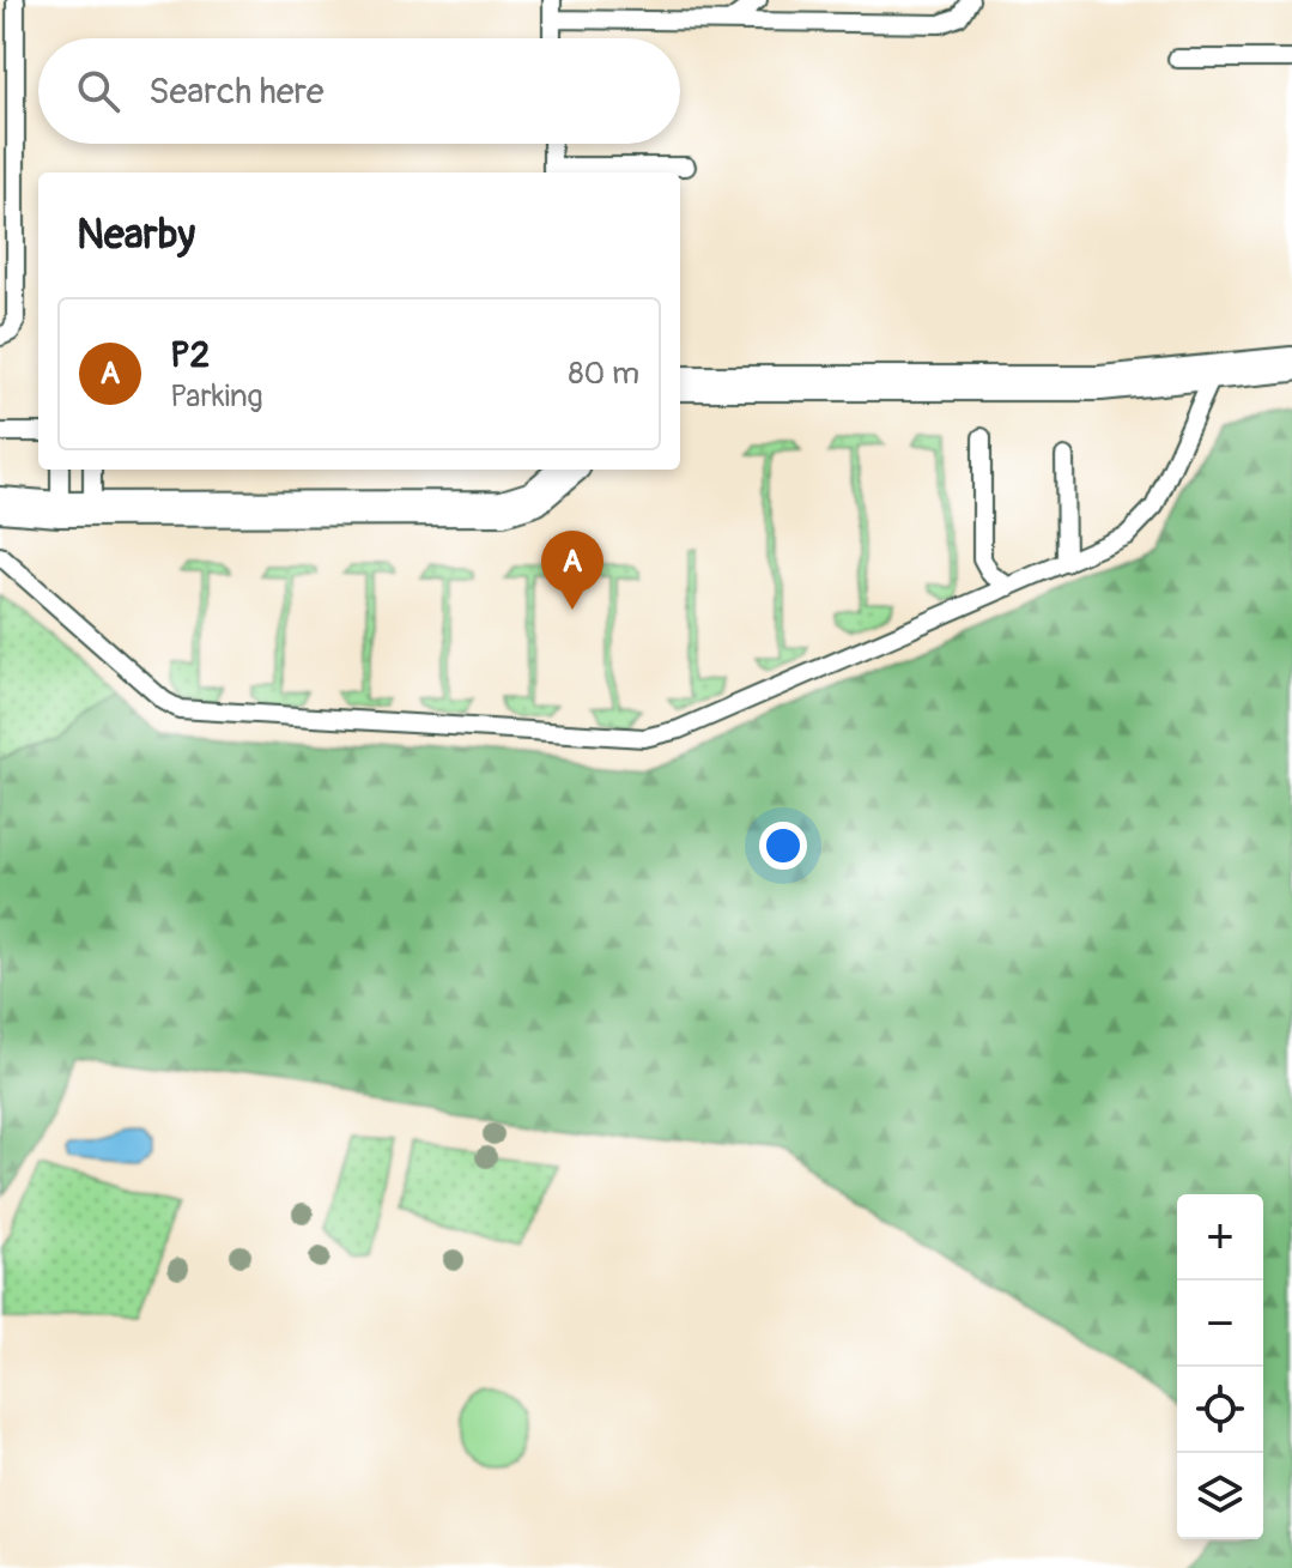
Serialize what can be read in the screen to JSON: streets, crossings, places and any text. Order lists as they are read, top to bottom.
{
  "page": {
    "search": "Search here",
    "heading": "Nearby",
    "list": [
      {
        "mark": "A",
        "name": "P2",
        "note": "Parking",
        "value": "80 m"
      }
    ],
    "pins": "A",
    "map_buttons": ["+", "−"]
  }
}
